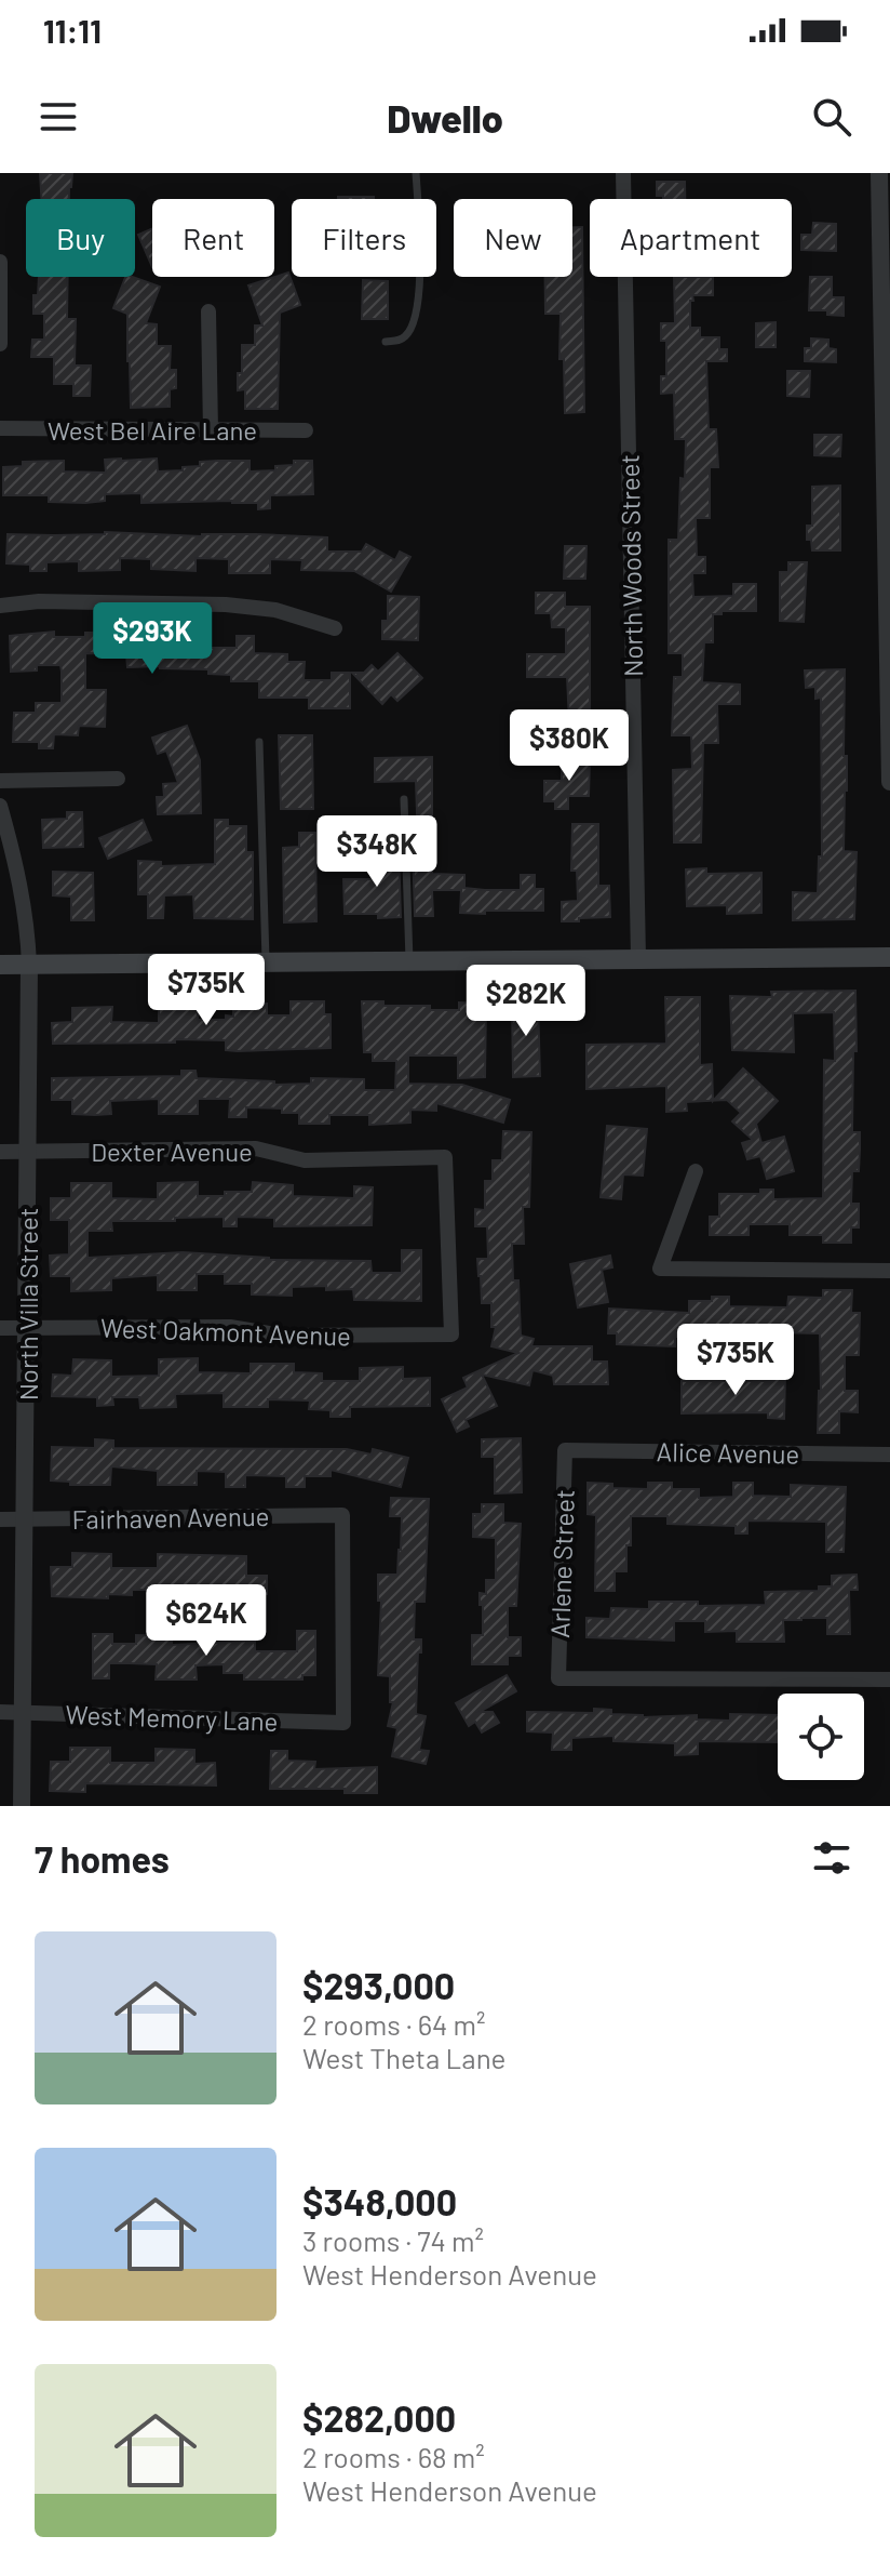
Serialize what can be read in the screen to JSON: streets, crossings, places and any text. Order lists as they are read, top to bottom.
{
  "streets": {
    "street": [
      "West Bel Aire Lane",
      "North Woods Street",
      "Dexter Avenue",
      "North Villa Street",
      "West Oakmont Avenue",
      "Alice Avenue",
      "Fairhaven Avenue",
      "Arlene Street",
      "West Memory Lane"
    ]
  },
  "crossings": [
    ["Dexter Avenue", "North Villa Street"],
    ["Dexter Avenue", "West Oakmont Avenue"],
    ["North Villa Street", "West Oakmont Avenue"],
    ["North Villa Street", "Fairhaven Avenue"],
    ["North Villa Street", "West Memory Lane"],
    ["Alice Avenue", "Arlene Street"],
    ["Fairhaven Avenue", "West Memory Lane"]
  ],
  "page": {
    "status": "11:11",
    "header": "Dwello",
    "chip": [
      "Buy",
      "Rent",
      "Filters",
      "New",
      "Apartment"
    ],
    "price": [
      "$293K",
      "$380K",
      "$348K",
      "$735K",
      "$282K",
      "$735K",
      "$624K"
    ],
    "heading": "7 homes",
    "list": [
      {
        "name": "$293,000",
        "note": "2 rooms · 64 m² · West Theta Lane"
      },
      {
        "name": "$348,000",
        "note": "3 rooms · 74 m² · West Henderson Avenue"
      },
      {
        "name": "$282,000",
        "note": "2 rooms · 68 m² · West Henderson Avenue"
      }
    ]
  }
}
